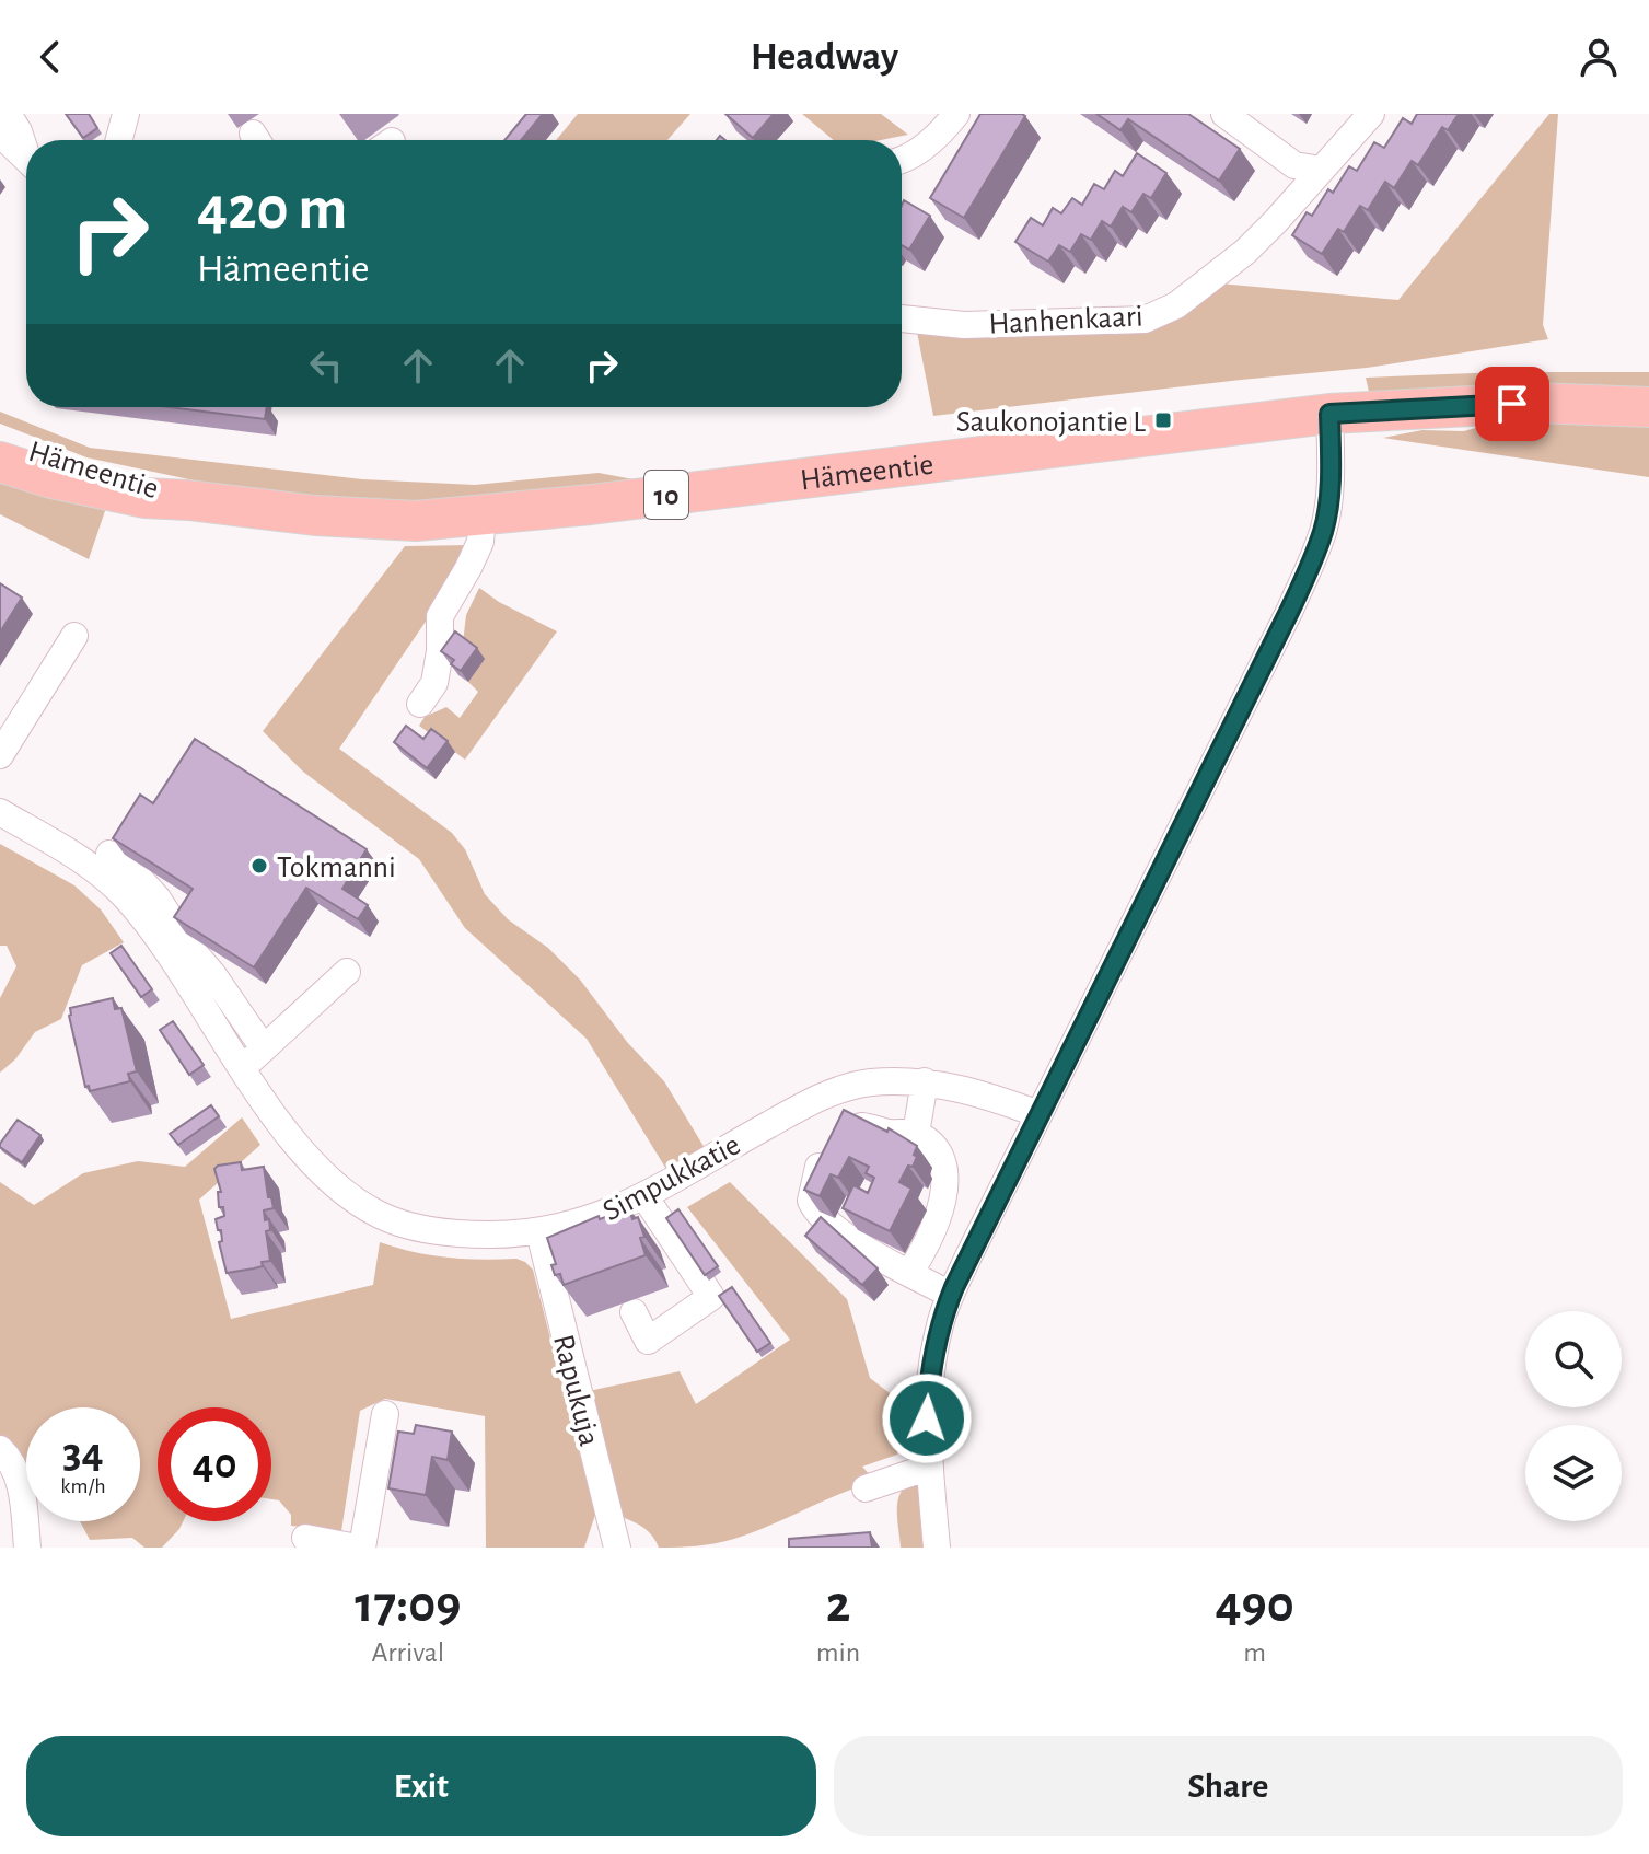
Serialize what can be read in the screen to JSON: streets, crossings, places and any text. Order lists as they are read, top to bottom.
{
  "streets": {
    "highway": ["Hämeentie", "10"],
    "street": ["Hanhenkaari", "Simpukkatie", "Rapukuja"]
  },
  "crossings": [
    ["Simpukkatie", "Rapukuja"]
  ],
  "places": {
    "transit": ["Saukonojantie L"],
    "other": ["Tokmanni"]
  },
  "page": {
    "header": "Headway",
    "turn": ["420 m", "Hämeentie"],
    "speed": "34 km/h",
    "limit": "40",
    "eta": [
      "17:09",
      "Arrival",
      "2",
      "min",
      "490",
      "m"
    ],
    "buttons": ["Exit", "Share"]
  }
}
